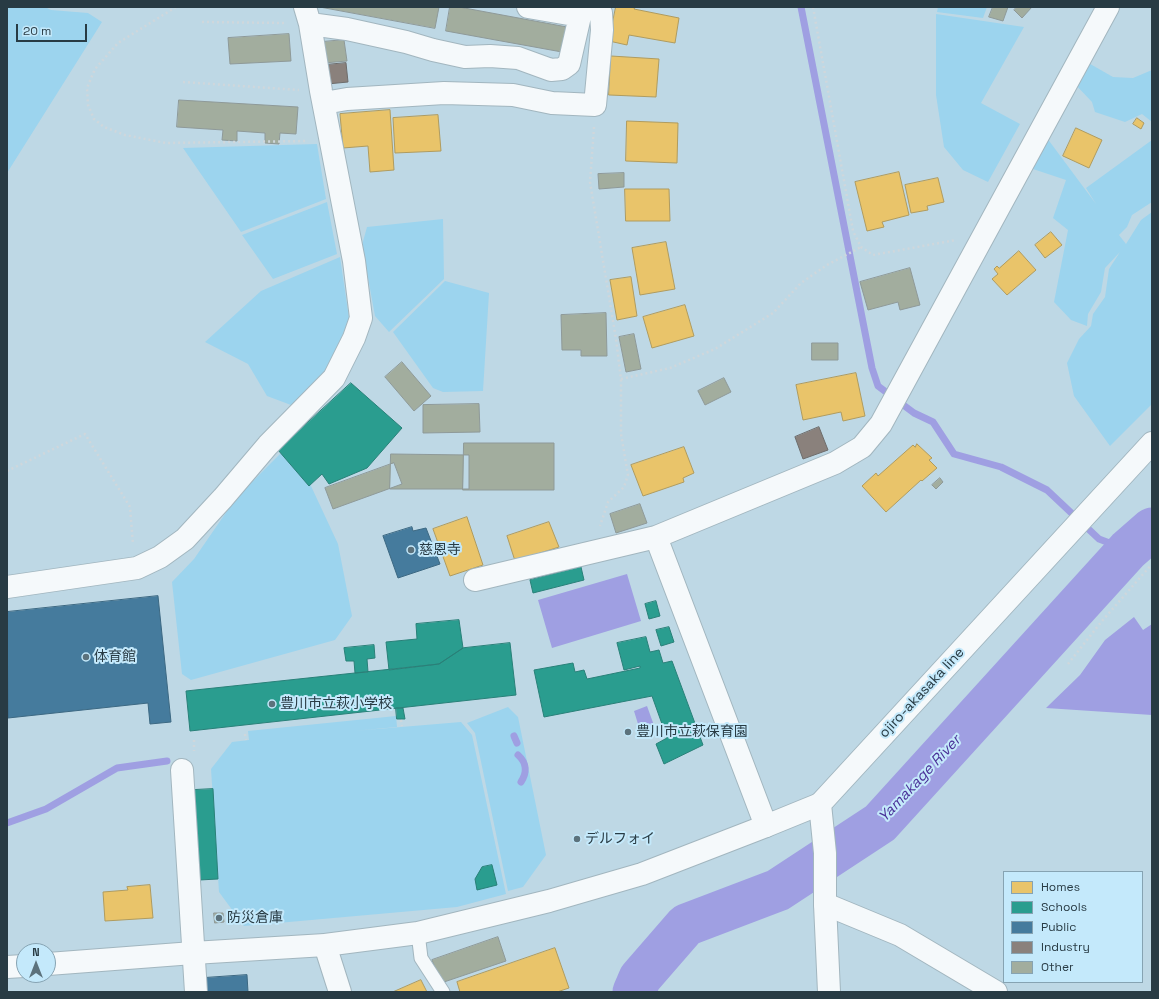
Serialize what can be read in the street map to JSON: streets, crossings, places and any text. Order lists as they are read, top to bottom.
{
  "streets": {
    "street": ["ojiro-akasaka line"]
  },
  "water": ["Yamakage River"],
  "places": [
    "慈恩寺",
    "体育館",
    "豊川市立萩小学校",
    "豊川市立萩保育園",
    "デルフォイ",
    "防災倉庫"
  ],
  "legend": [
    "Homes",
    "Schools",
    "Public",
    "Industry",
    "Other"
  ],
  "scale_bar": "20 m",
  "north": "top"
}
